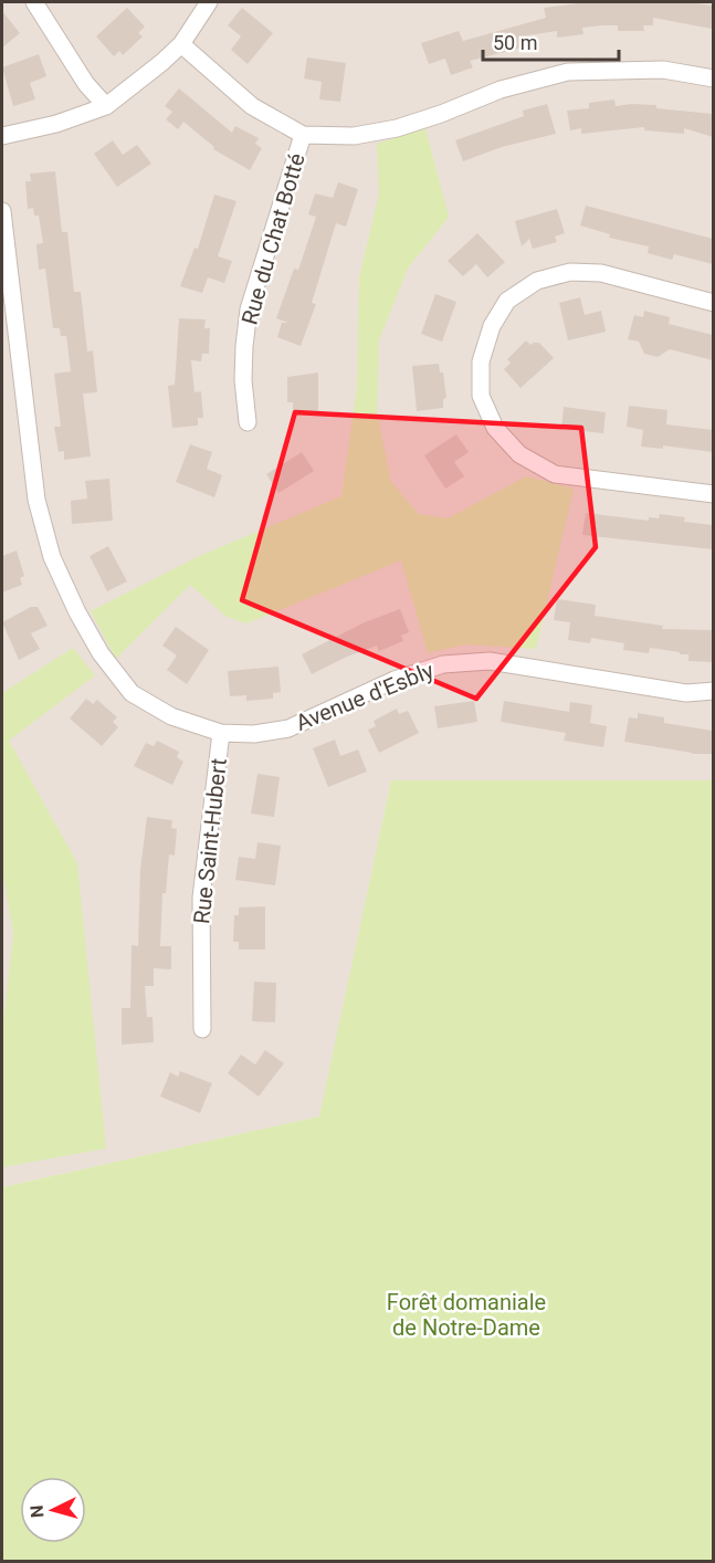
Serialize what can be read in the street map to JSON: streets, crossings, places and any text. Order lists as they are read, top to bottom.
{
  "streets": {
    "street": ["Rue du Chat Botté", "Avenue d'Esbly", "Rue Saint-Hubert"]
  },
  "crossings": [
    ["Avenue d'Esbly", "Rue Saint-Hubert"]
  ],
  "parks": ["Forêt domaniale de Notre-Dame"],
  "scale_bar": "50 m",
  "north": "left"
}
